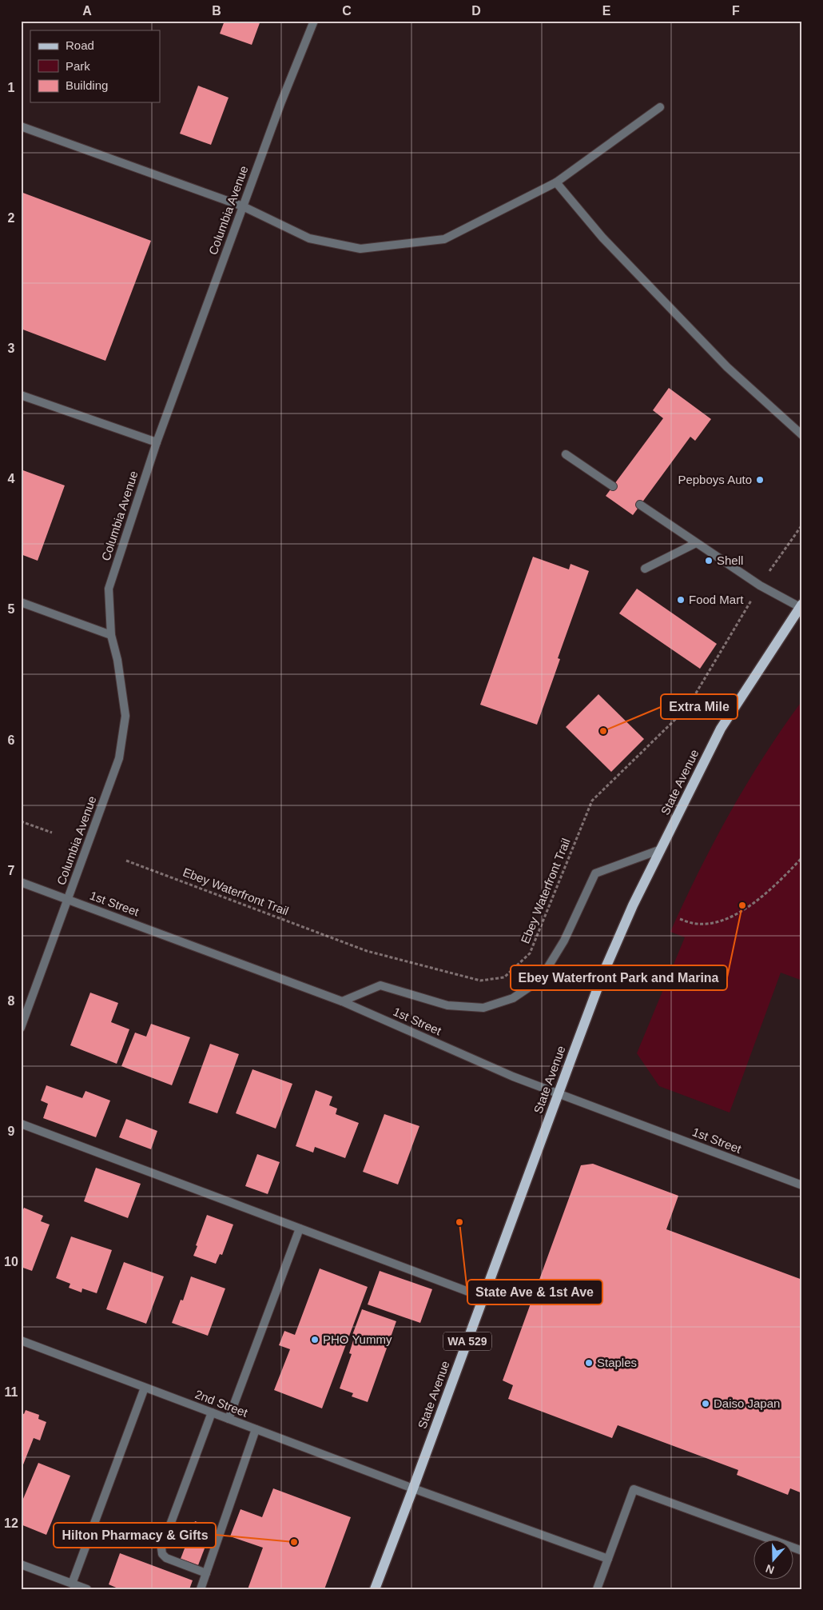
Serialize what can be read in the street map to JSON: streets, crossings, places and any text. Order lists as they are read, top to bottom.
{
  "streets": {
    "main road": ["State Avenue", "WA 529"],
    "street": ["Columbia Avenue", "1st Street", "2nd Street"],
    "path": ["Ebey Waterfront Trail"]
  },
  "crossings": [
    ["Columbia Avenue", "1st Street"],
    ["State Avenue", "1st Street"],
    ["State Avenue", "2nd Street"]
  ],
  "places": [
    "Pepboys Auto",
    "Shell",
    "Food Mart",
    "Extra Mile",
    "Ebey Waterfront Park and Marina",
    "State Ave & 1st Ave",
    "PHO Yummy",
    "Staples",
    "Daiso Japan",
    "Hilton Pharmacy & Gifts"
  ],
  "legend": ["Road", "Park", "Building"],
  "north": "bottom",
  "grid": {
    "columns": [
      "A",
      "B",
      "C",
      "D",
      "E",
      "F"
    ],
    "rows": [
      "1",
      "2",
      "3",
      "4",
      "5",
      "6",
      "7",
      "8",
      "9",
      "10",
      "11",
      "12"
    ]
  }
}
